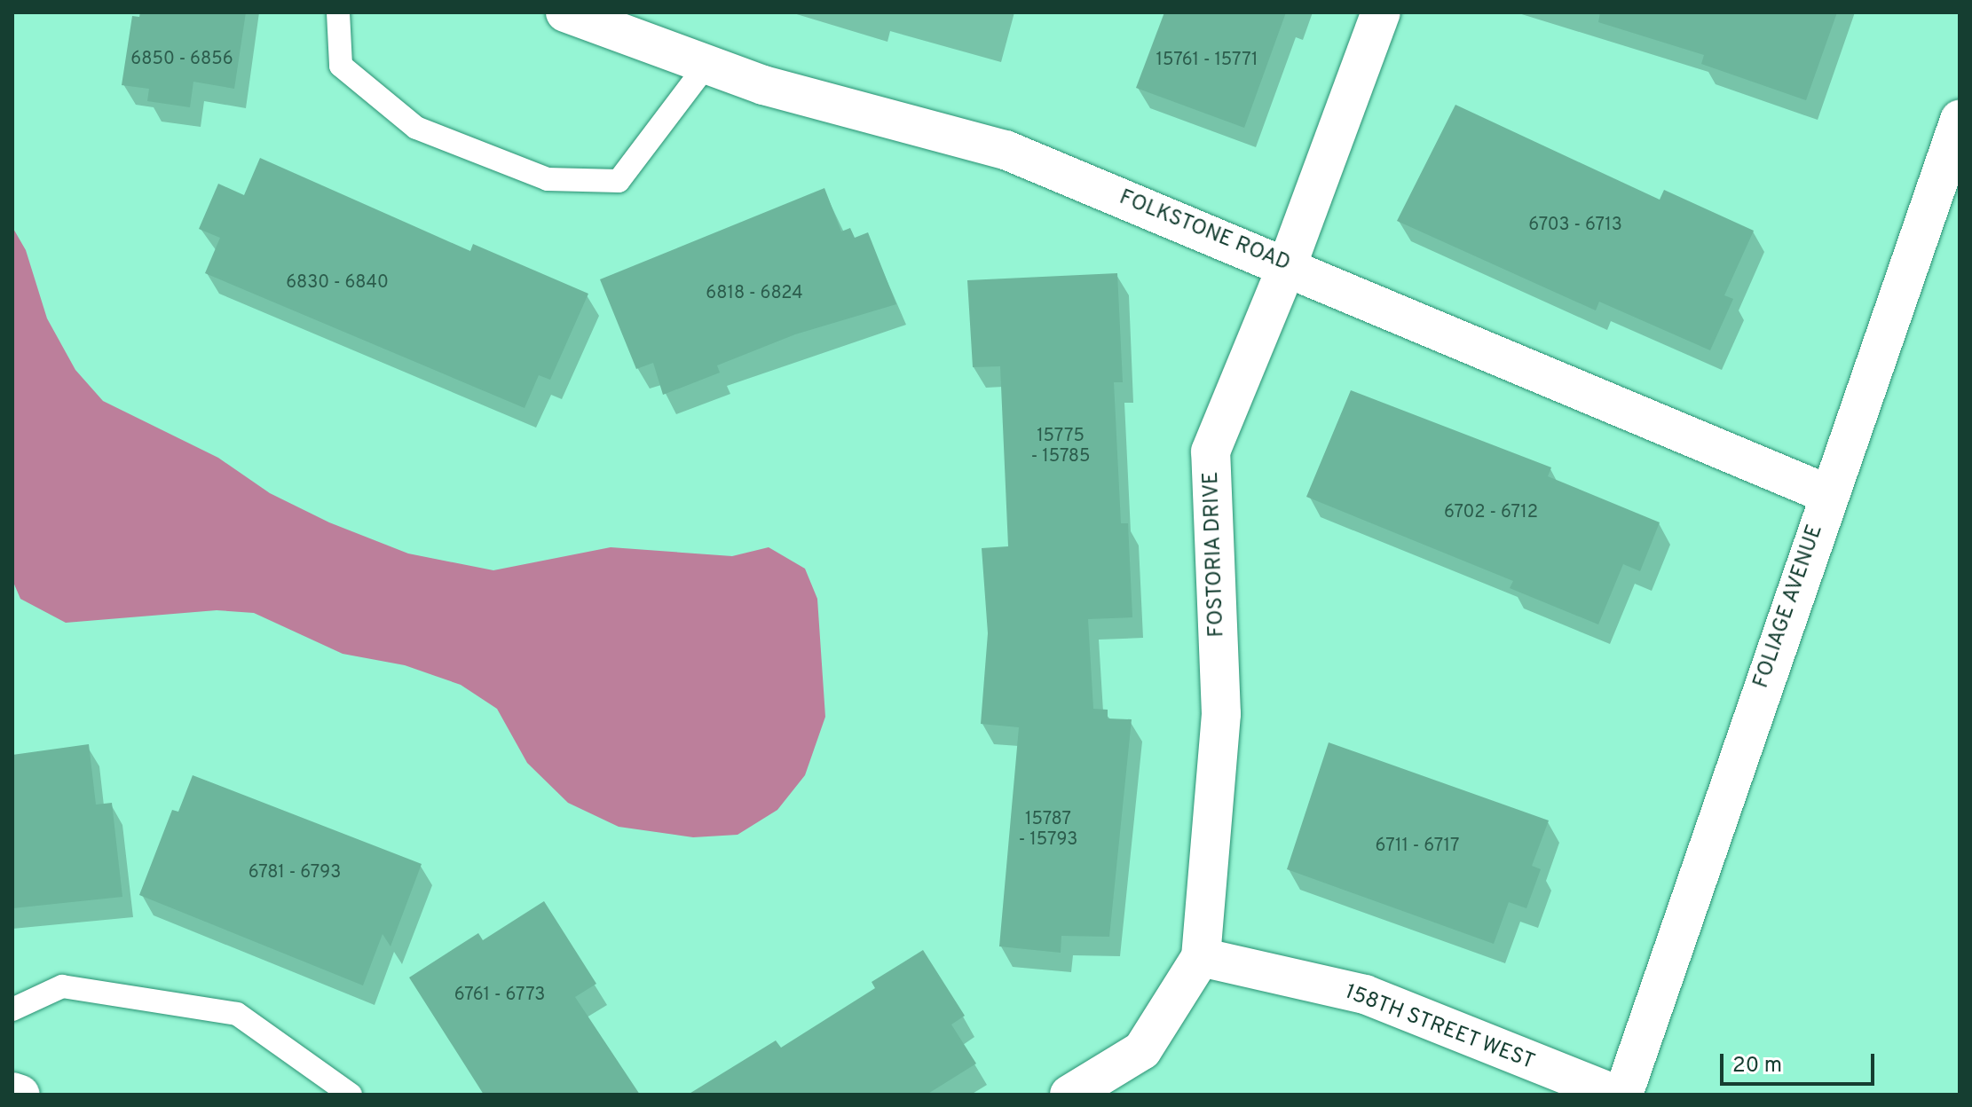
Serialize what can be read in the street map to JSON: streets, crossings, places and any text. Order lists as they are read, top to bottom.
{
  "streets": {
    "street": [
      "FOLKSTONE ROAD",
      "FOSTORIA DRIVE",
      "FOLIAGE AVENUE",
      "158TH STREET WEST"
    ]
  },
  "crossings": [
    ["FOLKSTONE ROAD", "FOSTORIA DRIVE"],
    ["FOLKSTONE ROAD", "FOLIAGE AVENUE"],
    ["FOSTORIA DRIVE", "158TH STREET WEST"]
  ],
  "house_numbers": [
    "6850 - 6856",
    "15761 - 15771",
    "6703 - 6713",
    "6830 - 6840",
    "6818 - 6824",
    "15775 - 15785",
    "6702 - 6712",
    "15787 - 15793",
    "6711 - 6717",
    "6781 - 6793",
    "6761 - 6773"
  ],
  "scale_bar": "20 m"
}
